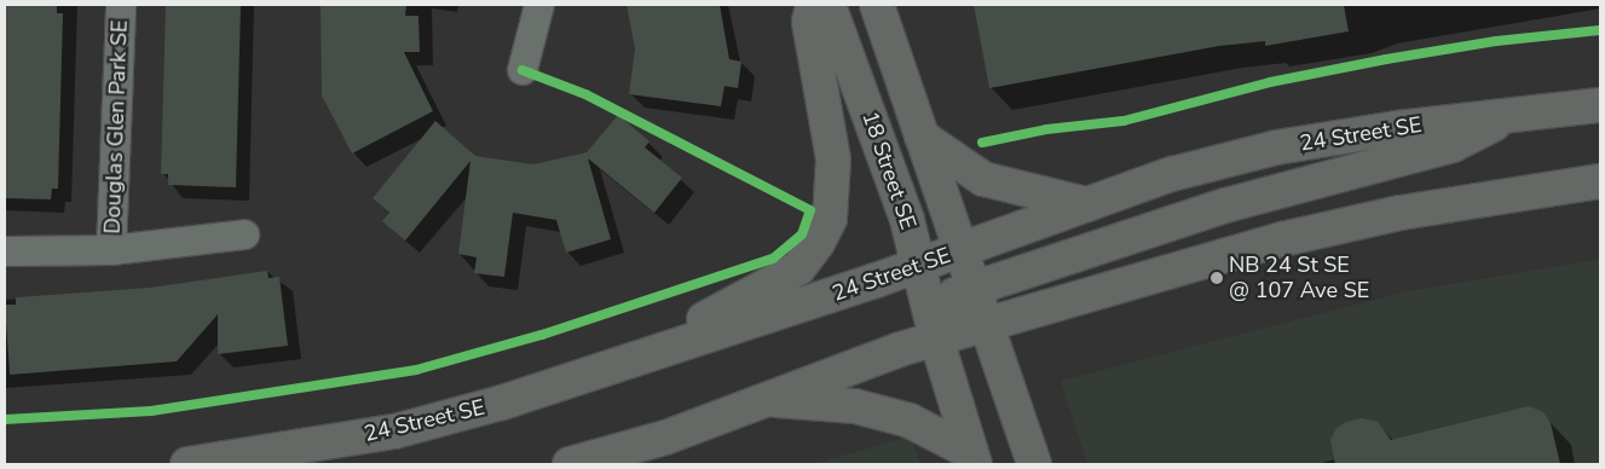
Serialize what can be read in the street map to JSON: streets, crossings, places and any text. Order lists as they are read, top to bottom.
{
  "streets": {
    "main road": ["24 Street SE", "18 Street SE"],
    "street": ["Douglas Glen Park SE"]
  },
  "crossings": [
    ["24 Street SE", "18 Street SE"]
  ],
  "places": ["NB 24 St SE @ 107 Ave SE"]
}
